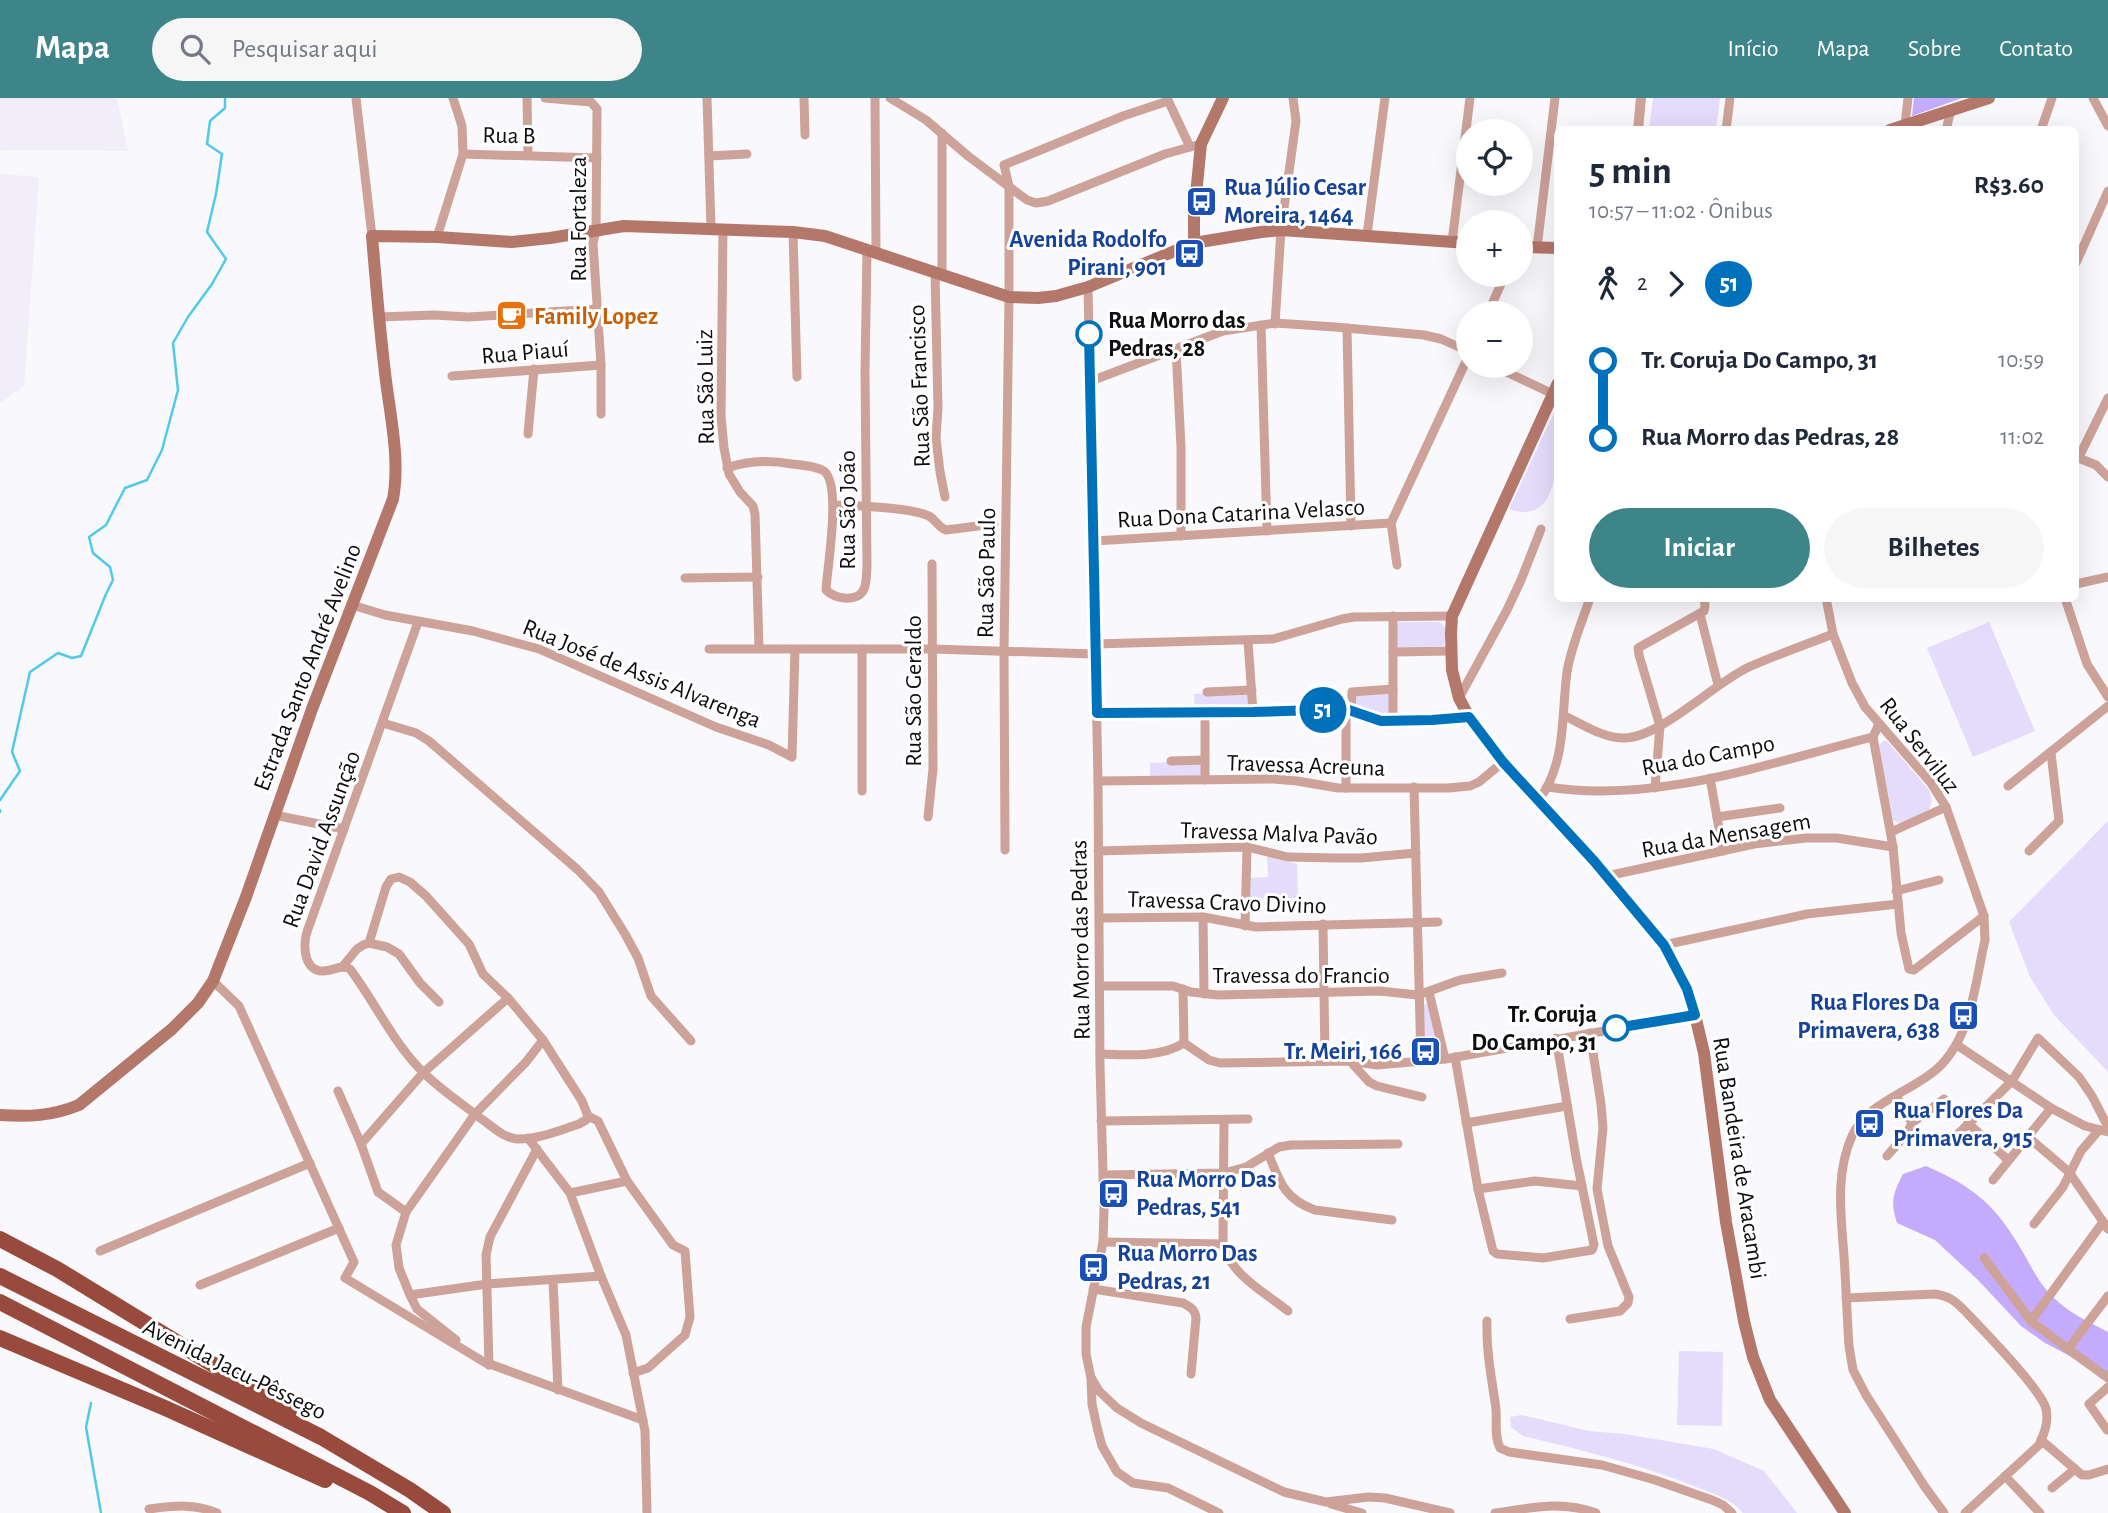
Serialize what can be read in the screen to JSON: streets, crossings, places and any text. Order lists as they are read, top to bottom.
{
  "streets": {
    "highway": ["Avenida Jacu-Pêssego"],
    "main road": ["Estrada Santo André Avelino", "Rua Bandeira de Aracambi"],
    "street": [
      "Rua B",
      "Rua Fortaleza",
      "Rua Piauí",
      "Rua São Francisco",
      "Rua São Luiz",
      "Rua São João",
      "Rua Dona Catarina Velasco",
      "Rua São Paulo",
      "Rua José de Assis Alvarenga",
      "Rua São Geraldo",
      "Rua Serviluz",
      "Rua do Campo",
      "Travessa Acreuna",
      "Travessa Malva Pavão",
      "Rua da Mensagem",
      "Rua David Assunção",
      "Travessa Cravo Divino",
      "Rua Morro das Pedras",
      "Travessa do Francio"
    ]
  },
  "crossings": [
    ["Rua B", "Rua Fortaleza"],
    ["Rua Fortaleza", "Rua Piauí"],
    ["Rua São Luiz", "Rua São João"],
    ["Rua Dona Catarina Velasco", "Rua Morro das Pedras"],
    ["Estrada Santo André Avelino", "Rua José de Assis Alvarenga"],
    ["Rua José de Assis Alvarenga", "Rua David Assunção"],
    ["Rua Serviluz", "Rua do Campo"],
    ["Travessa Acreuna", "Rua Morro das Pedras"],
    ["Travessa Acreuna", "Rua Bandeira de Aracambi"],
    ["Travessa Malva Pavão", "Rua Morro das Pedras"],
    ["Rua da Mensagem", "Rua Bandeira de Aracambi"],
    ["Travessa Cravo Divino", "Rua Morro das Pedras"],
    ["Rua Morro das Pedras", "Travessa do Francio"]
  ],
  "places": {
    "bus stop": [
      "Rua Júlio Cesar Moreira, 1464",
      "Avenida Rodolfo Pirani, 901",
      "Rua Flores Da Primavera, 638",
      "Tr. Meiri, 166",
      "Rua Flores Da Primavera, 915",
      "Rua Morro Das Pedras, 541",
      "Rua Morro Das Pedras, 21"
    ],
    "cafe": ["Family Lopez"],
    "other": ["Rua Morro das Pedras, 28", "Tr. Coruja Do Campo, 31"]
  },
  "lines": ["bus line 51"],
  "page": {
    "header": "Mapa",
    "search": "Pesquisar aqui",
    "nav": [
      "Início",
      "Mapa",
      "Sobre",
      "Contato"
    ],
    "on_map": "51",
    "map_buttons": ["+", "−"],
    "heading": ["5 min", "10:57 – 11:02 · Ônibus", "R$3.60"],
    "legs": ["2", "51"],
    "list": [
      {
        "name": "Tr. Coruja Do Campo, 31",
        "value": "10:59"
      },
      {
        "name": "Rua Morro das Pedras, 28",
        "value": "11:02"
      }
    ],
    "buttons": ["Iniciar", "Bilhetes"]
  }
}
